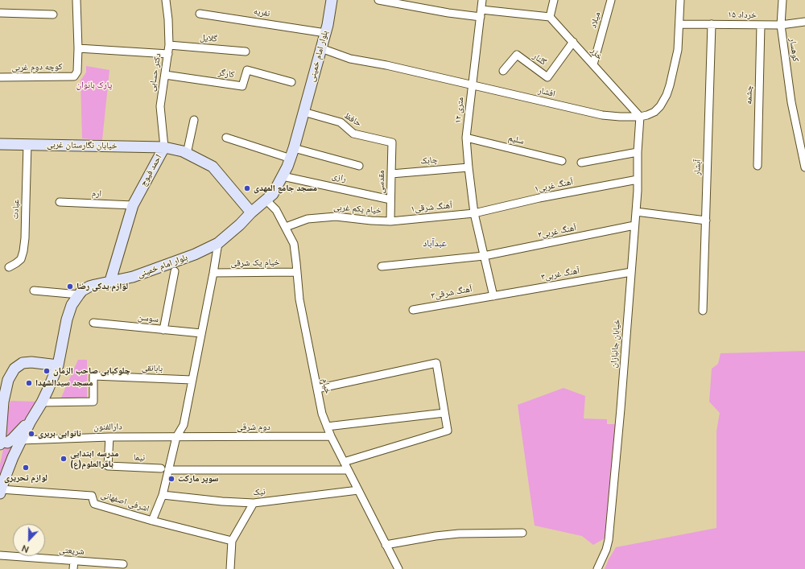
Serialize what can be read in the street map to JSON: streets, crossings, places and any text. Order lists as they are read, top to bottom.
{
  "streets": {
    "street": [
      "نفریه",
      "۱۵ خرداد",
      "میلاد",
      "گلایل",
      "کوهسار",
      "خزر",
      "بلوار امام خمینی",
      "گلنار",
      "کوچه دوم غربی",
      "دکتر حسابی",
      "کارگر",
      "افشار",
      "چشمه",
      "۱۲ متری",
      "حافظ",
      "سلیم",
      "خیابان نگارستان غربی",
      "چابک",
      "آبشار",
      "احمد فیوج",
      "رازی",
      "مقدسی",
      "آهنگ غربی۱",
      "ارم",
      "آهنگ شرقی۱",
      "عبادت",
      "خیام یکم غربی",
      "آهنگ غربی۲",
      "خیام یک شرقی",
      "آهنگ غربی۳",
      "آهنگ شرقی۳",
      "سوسن",
      "خیابان جانبازان",
      "بابانقی",
      "خیام",
      "دارالفنون",
      "دوم شرقی",
      "نیما",
      "نیک",
      "اشرفی اصفهانی",
      "شریعتی"
    ]
  },
  "crossings": [
    ["نفریه", "بلوار امام خمینی"],
    ["۱۵ خرداد", "کوهسار"],
    ["۱۵ خرداد", "افشار"],
    ["۱۵ خرداد", "چشمه"],
    ["۱۵ خرداد", "آبشار"],
    ["میلاد", "خزر"],
    ["گلایل", "دکتر حسابی"],
    ["خزر", "گلنار"],
    ["خزر", "افشار"],
    ["خزر", "خیابان جانبازان"],
    ["بلوار امام خمینی", "افشار"],
    ["بلوار امام خمینی", "حافظ"],
    ["بلوار امام خمینی", "احمد فیوج"],
    ["بلوار امام خمینی", "رازی"],
    ["بلوار امام خمینی", "بابانقی"],
    ["بلوار امام خمینی", "خیام"],
    ["بلوار امام خمینی", "دارالفنون"],
    ["بلوار امام خمینی", "اشرفی اصفهانی"],
    ["دکتر حسابی", "کارگر"],
    ["دکتر حسابی", "خیابان نگارستان غربی"],
    ["دکتر حسابی", "احمد فیوج"],
    ["افشار", "۱۲ متری"],
    ["افشار", "خیابان جانبازان"],
    ["۱۲ متری", "سلیم"],
    ["۱۲ متری", "چابک"],
    ["۱۲ متری", "آهنگ غربی۱"],
    ["۱۲ متری", "آهنگ شرقی۱"],
    ["۱۲ متری", "آهنگ غربی۲"],
    ["۱۲ متری", "آهنگ غربی۳"],
    ["۱۲ متری", "آهنگ شرقی۳"],
    ["حافظ", "مقدسی"],
    ["خیابان نگارستان غربی", "احمد فیوج"],
    ["خیابان نگارستان غربی", "عبادت"],
    ["چابک", "مقدسی"],
    ["احمد فیوج", "ارم"],
    ["رازی", "مقدسی"],
    ["مقدسی", "آهنگ شرقی۱"],
    ["مقدسی", "خیام یکم غربی"],
    ["آهنگ غربی۱", "آهنگ شرقی۱"],
    ["آهنگ غربی۱", "خیابان جانبازان"],
    ["آهنگ شرقی۱", "خیام یکم غربی"],
    ["خیام یکم غربی", "خیام"],
    ["آهنگ غربی۲", "خیابان جانبازان"],
    ["خیام یک شرقی", "خیام"],
    ["آهنگ غربی۳", "آهنگ شرقی۳"],
    ["آهنگ غربی۳", "خیابان جانبازان"],
    ["خیام", "دوم شرقی"],
    ["خیام", "نیک"],
    ["دارالفنون", "دوم شرقی"],
    ["دارالفنون", "نیما"]
  ],
  "districts": ["عبدآباد"],
  "parks": ["پارک بانوان"],
  "places": [
    "مسجد جامع المهدی",
    "لوازم یدکی رضا",
    "چلوکبابی صاحب الزمان",
    "مسجد سیدالشهدا",
    "نانوایی بربری",
    "مدرسه ابتدایی باقرالعلوم(ع)",
    "لوازم تحریری",
    "سوپر مارکت"
  ],
  "north": "bottom"
}
